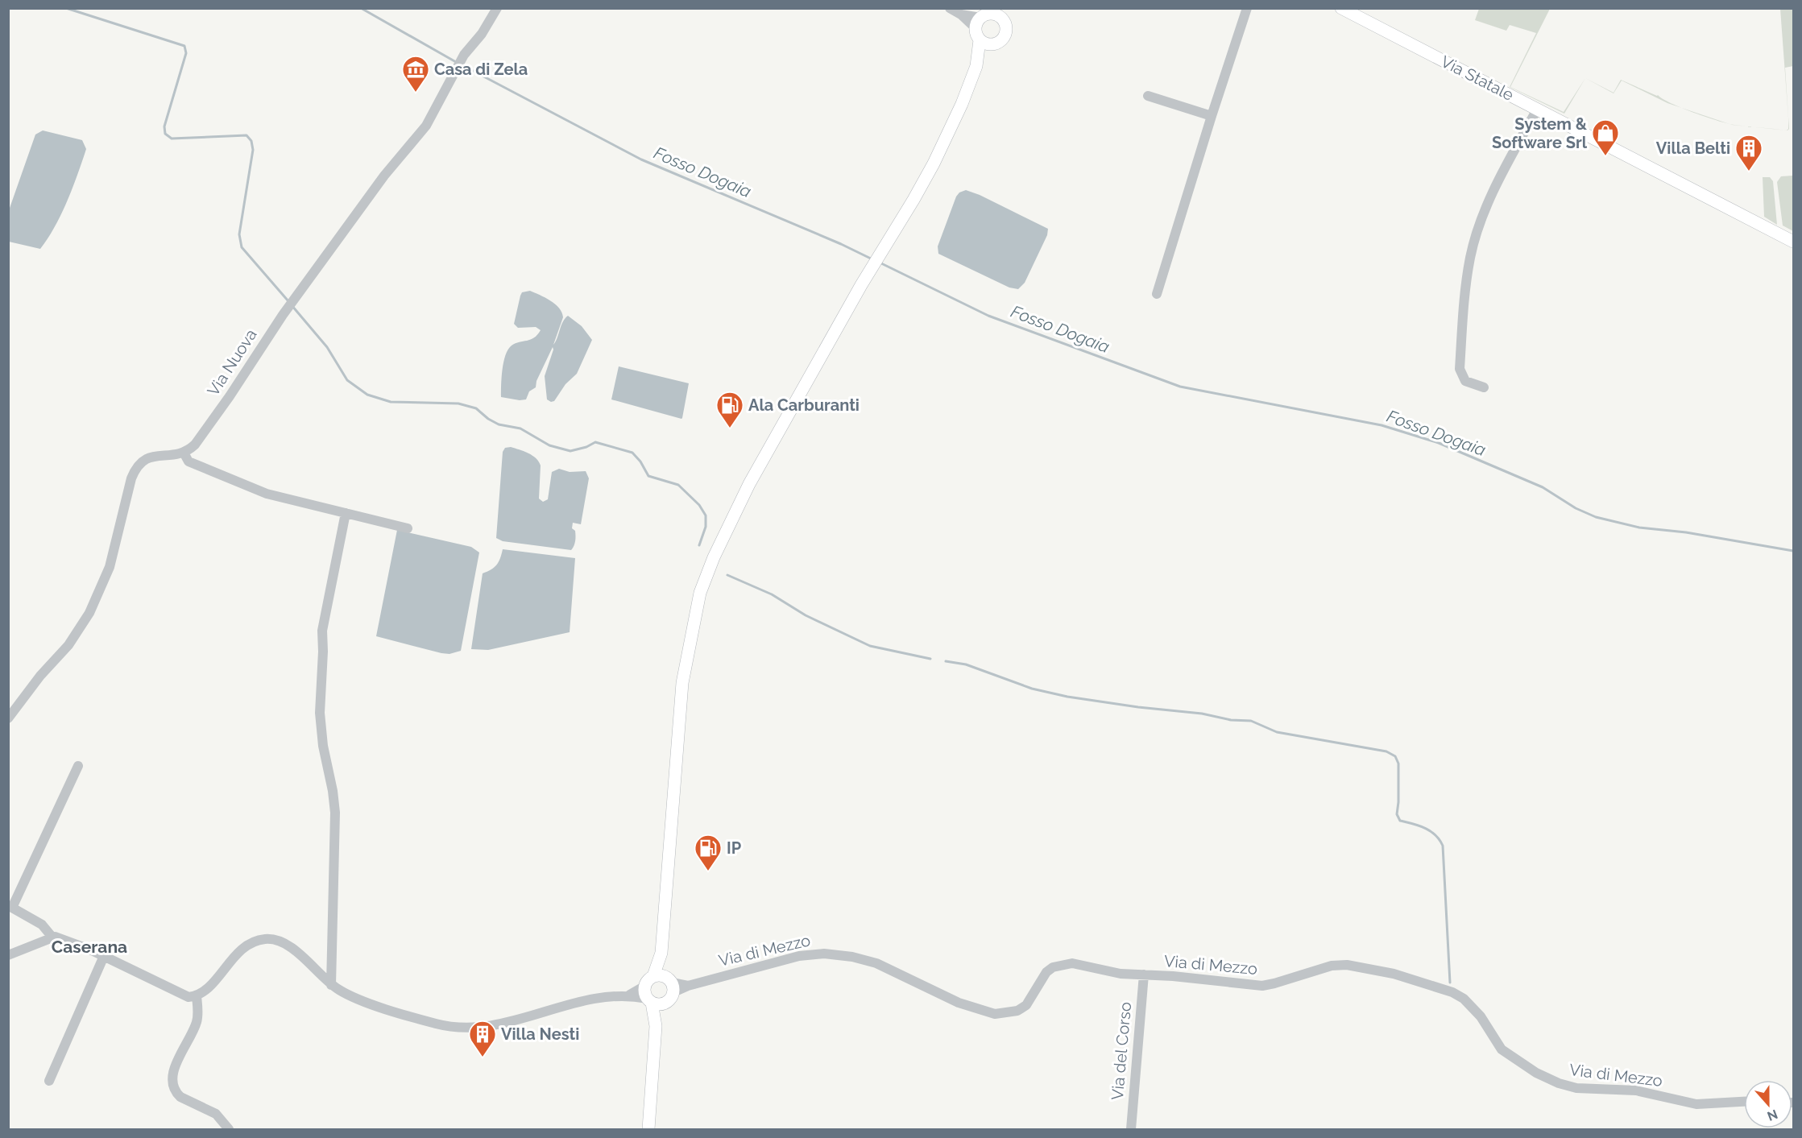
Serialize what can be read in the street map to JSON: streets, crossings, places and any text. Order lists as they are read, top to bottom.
{
  "streets": {
    "main road": ["Via Statale"],
    "street": ["Via Nuova", "Via di Mezzo", "Via del Corso"]
  },
  "crossings": [
    ["Via di Mezzo", "Via del Corso"]
  ],
  "districts": ["Caserana"],
  "water": ["Fosso Dogaia"],
  "places": {
    "museum": ["Casa di Zela"],
    "shop": ["System & Software Srl"],
    "building": ["Villa Belti", "Villa Nesti"],
    "fuel station": ["Ala Carburanti", "IP"]
  },
  "north": "bottom"
}
